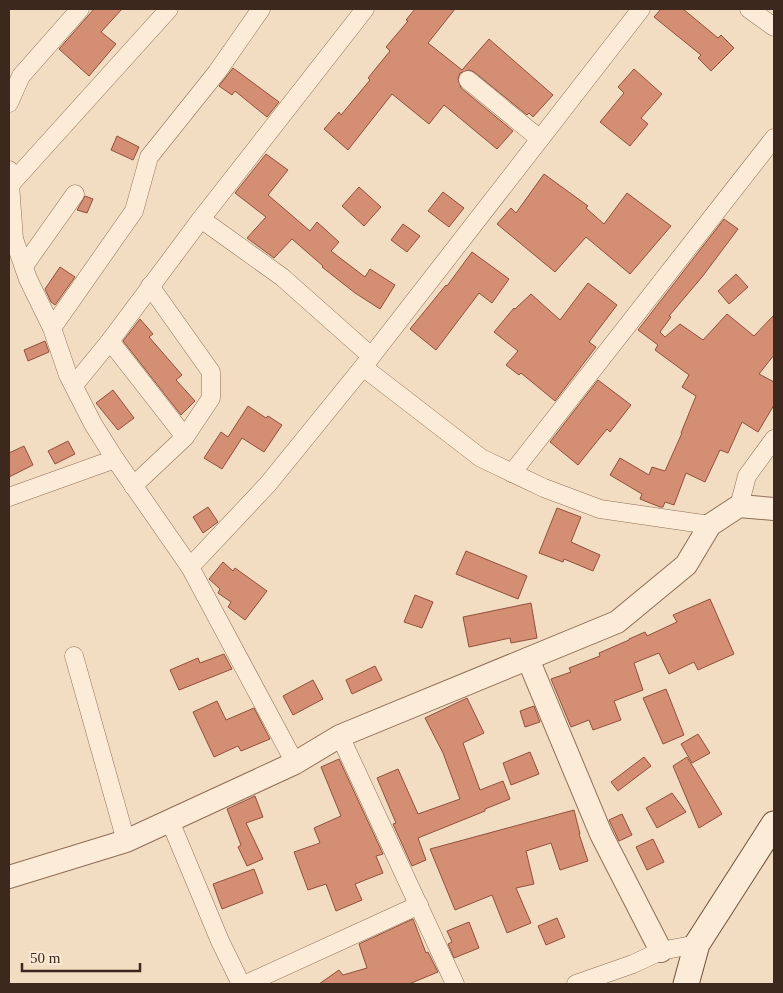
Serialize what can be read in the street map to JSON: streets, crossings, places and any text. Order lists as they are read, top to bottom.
{
  "scale_bar": "50 m"
}
